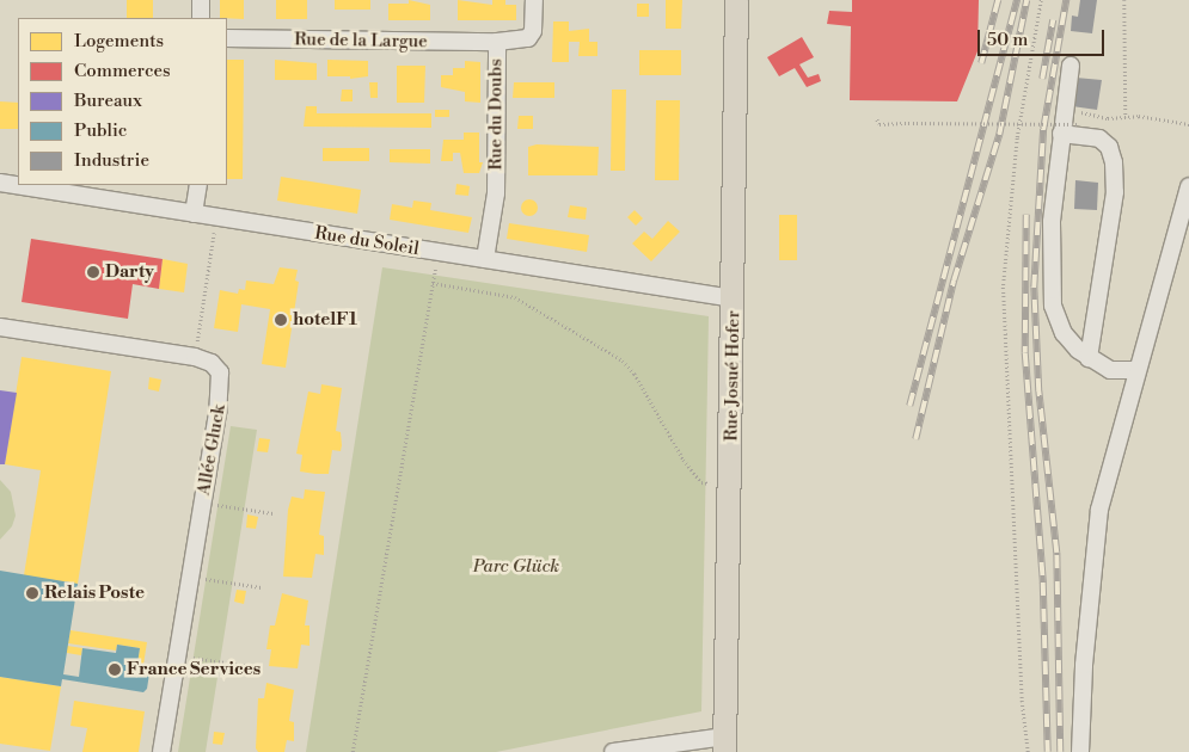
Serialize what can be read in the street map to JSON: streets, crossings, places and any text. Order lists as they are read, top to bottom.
{
  "streets": {
    "main road": ["Rue Josué Hofer"],
    "street": [
      "Rue de la Largue",
      "Rue du Doubs",
      "Rue du Soleil",
      "Allée Gluck"
    ]
  },
  "crossings": [
    ["Rue de la Largue", "Rue du Doubs"],
    ["Rue du Doubs", "Rue du Soleil"],
    ["Rue du Soleil", "Rue Josué Hofer"]
  ],
  "parks": ["Parc Glück"],
  "places": [
    "Darty",
    "hotelF1",
    "Relais Poste",
    "France Services"
  ],
  "legend": [
    "Logements",
    "Commerces",
    "Bureaux",
    "Public",
    "Industrie"
  ],
  "scale_bar": "50 m"
}
